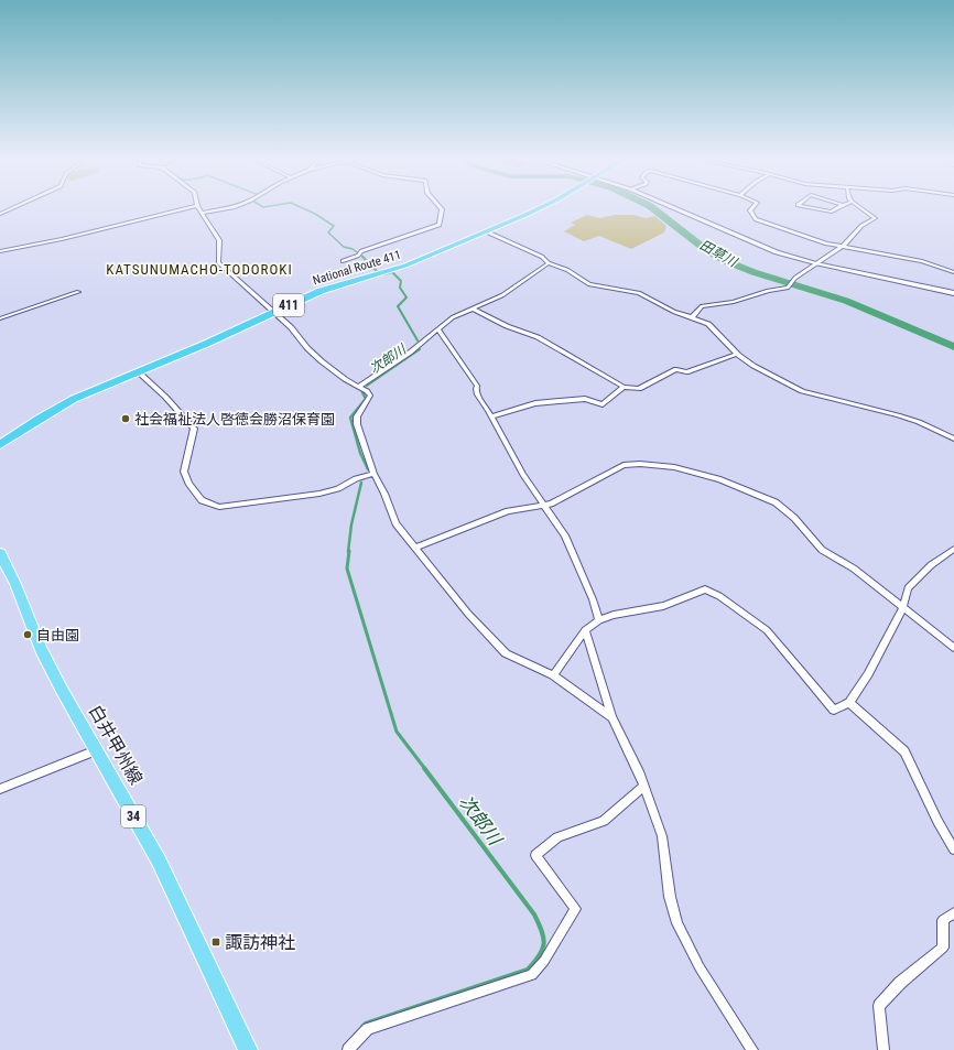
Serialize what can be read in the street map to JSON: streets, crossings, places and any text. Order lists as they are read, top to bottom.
{
  "streets": {
    "highway": ["National Route 411", "411"],
    "main road": ["白井甲州線", "34"]
  },
  "districts": ["KATSUNUMACHO-TODOROKI"],
  "water": ["田草川", "次郎川"],
  "places": {
    "other": ["社会福祉法人啓徳会勝沼保育園", "自由園"],
    "transit": ["諏訪神社"]
  }
}
